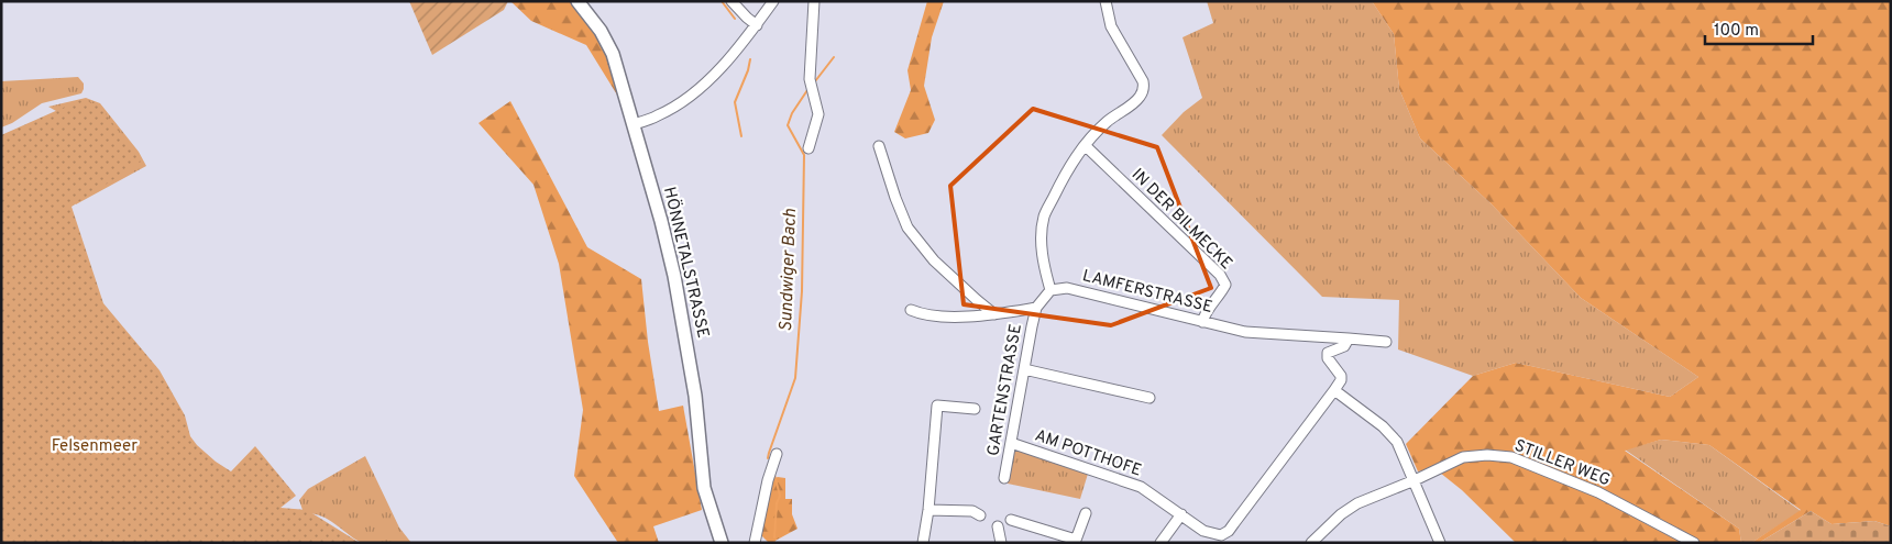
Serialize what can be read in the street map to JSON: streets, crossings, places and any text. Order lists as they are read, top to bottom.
{
  "streets": {
    "main road": ["HÖNNETALSTRASSE"],
    "street": [
      "IN DER BILMECKE",
      "LAMFERSTRASSE",
      "GARTENSTRASSE",
      "AM POTTHOFE",
      "STILLER WEG"
    ]
  },
  "crossings": [
    ["IN DER BILMECKE", "LAMFERSTRASSE"],
    ["GARTENSTRASSE", "AM POTTHOFE"]
  ],
  "water": ["Sundwiger Bach"],
  "parks": ["Felsenmeer"],
  "scale_bar": "100 m"
}
